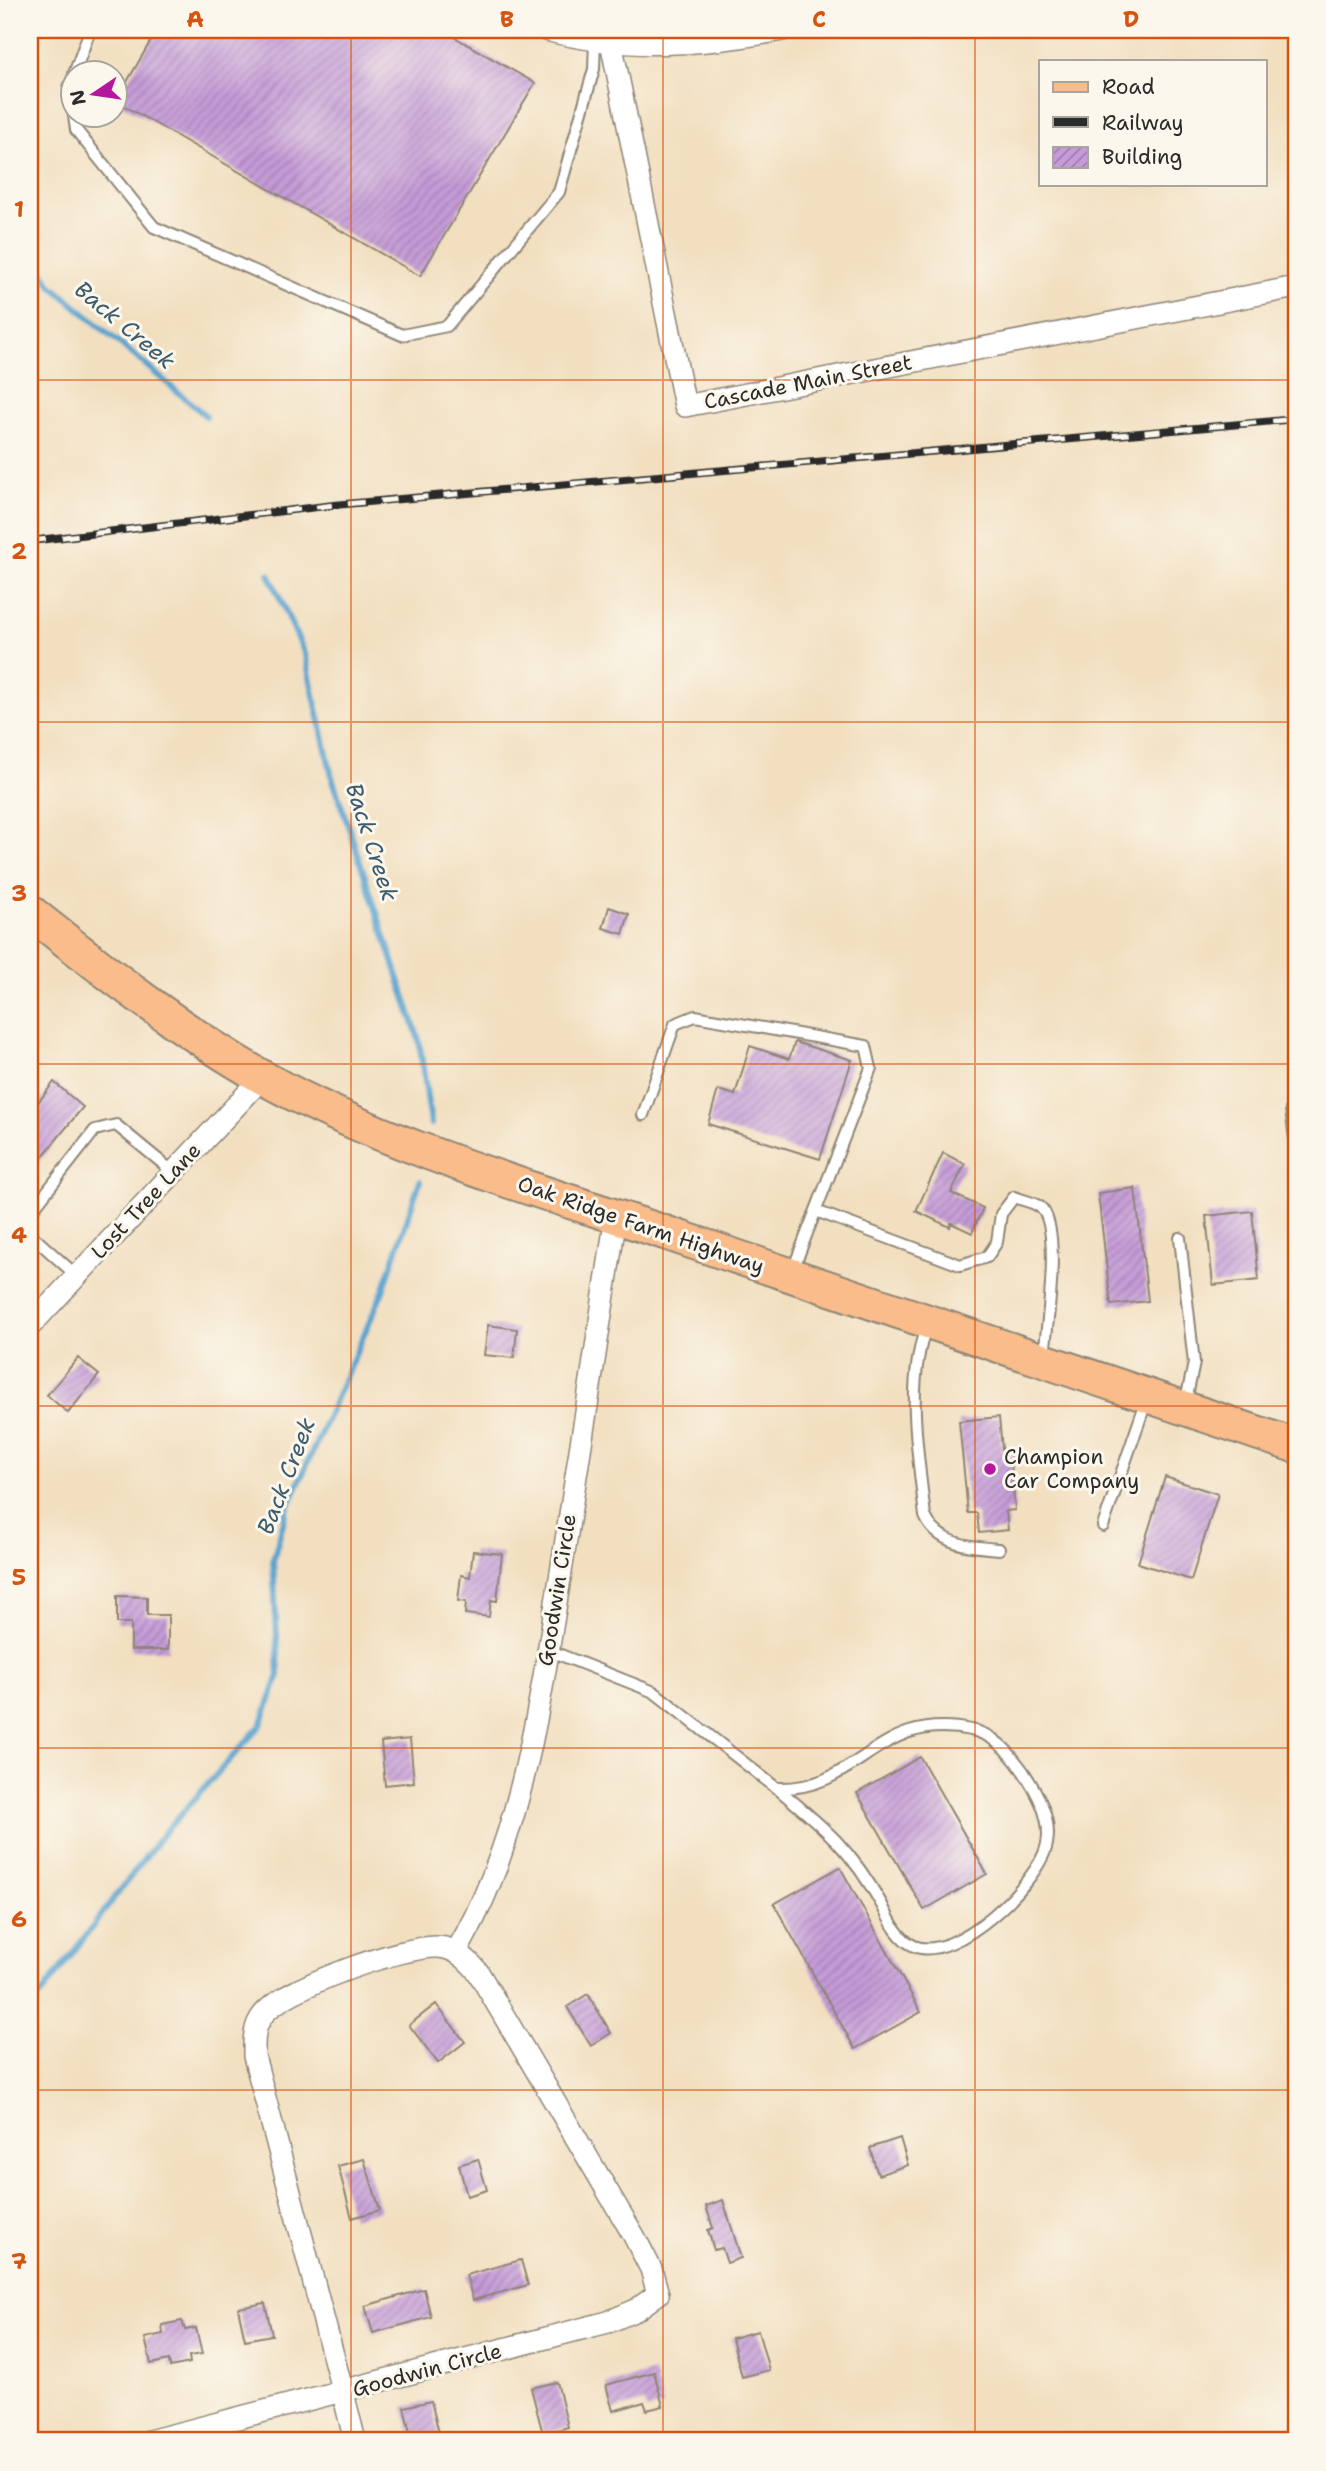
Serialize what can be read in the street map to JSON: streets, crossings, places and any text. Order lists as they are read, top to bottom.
{
  "streets": {
    "main road": ["Oak Ridge Farm Highway"],
    "street": ["Cascade Main Street", "Lost Tree Lane", "Goodwin Circle"]
  },
  "crossings": [
    ["Lost Tree Lane", "Oak Ridge Farm Highway"],
    ["Oak Ridge Farm Highway", "Goodwin Circle"]
  ],
  "water": ["Back Creek"],
  "places": ["Champion Car Company"],
  "legend": ["Road", "Railway", "Building"],
  "north": "left",
  "grid": {
    "columns": [
      "A",
      "B",
      "C",
      "D"
    ],
    "rows": [
      "1",
      "2",
      "3",
      "4",
      "5",
      "6",
      "7"
    ]
  }
}
